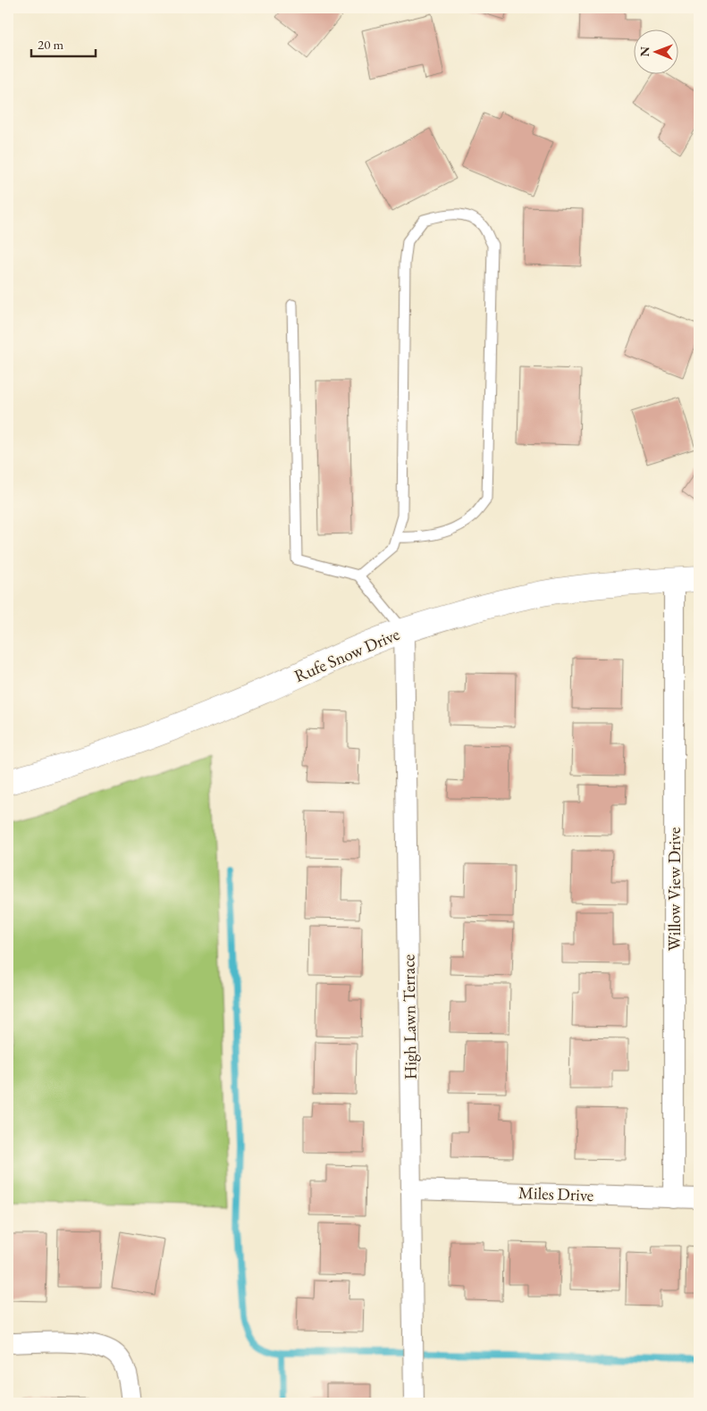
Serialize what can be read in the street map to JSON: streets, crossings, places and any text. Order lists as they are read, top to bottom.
{
  "streets": {
    "main road": ["Rufe Snow Drive"],
    "street": ["Willow View Drive", "High Lawn Terrace", "Miles Drive"]
  },
  "crossings": [
    ["Rufe Snow Drive", "Willow View Drive"],
    ["Rufe Snow Drive", "High Lawn Terrace"],
    ["Willow View Drive", "Miles Drive"],
    ["High Lawn Terrace", "Miles Drive"]
  ],
  "scale_bar": "20 m",
  "north": "left"
}
